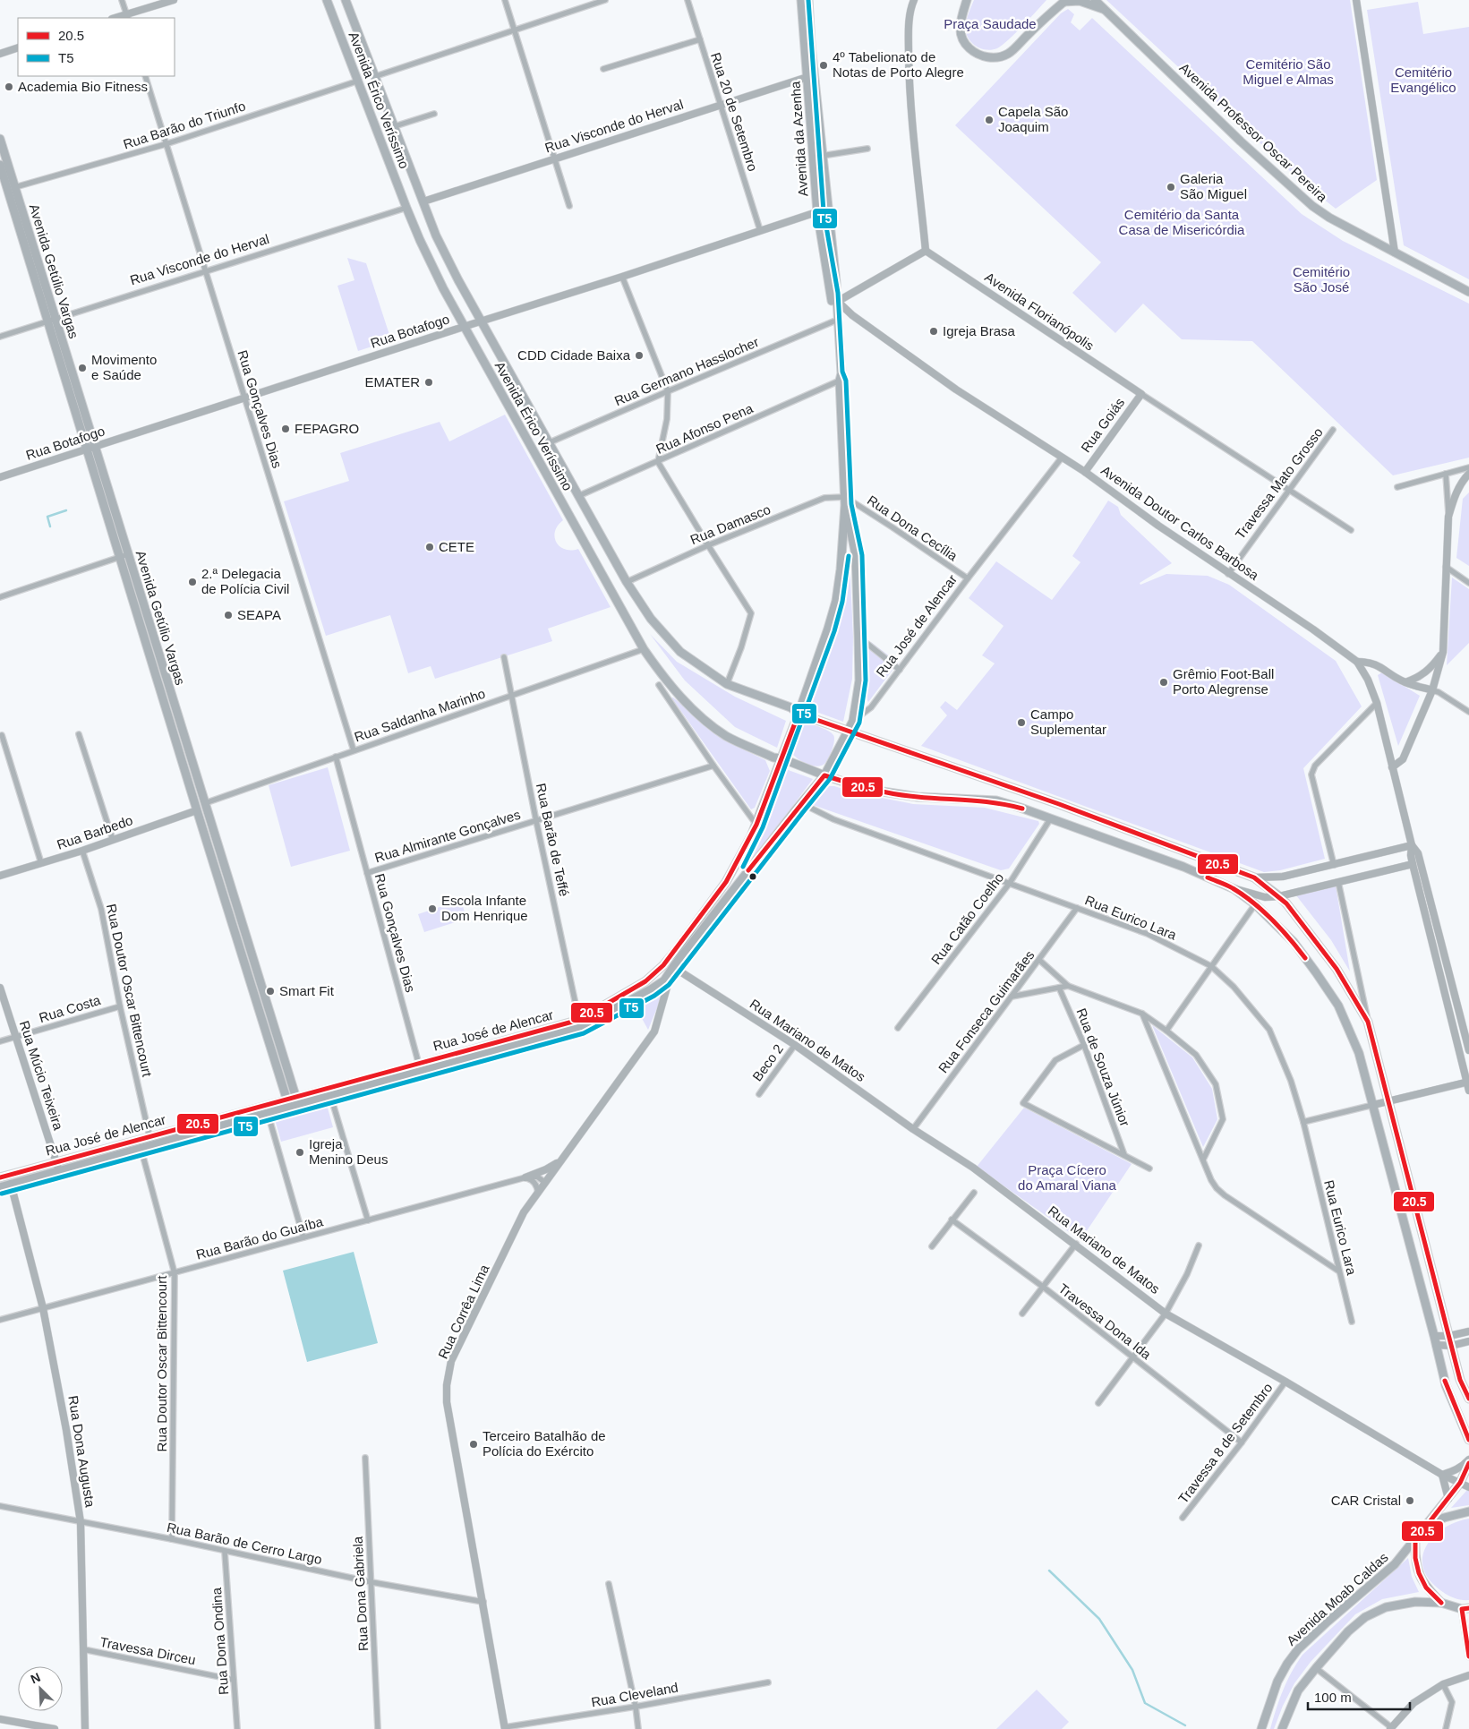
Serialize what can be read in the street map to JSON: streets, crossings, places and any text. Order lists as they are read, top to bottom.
{
  "streets": {
    "main road": [
      "Avenida Érico Veríssimo",
      "Avenida Professor Oscar Pereira",
      "Avenida da Azenha",
      "Avenida Getúlio Vargas",
      "Rua José de Alencar",
      "Avenida Moab Caldas"
    ],
    "street": [
      "Rua 20 de Setembro",
      "Rua Barão do Triunfo",
      "Rua Visconde do Herval",
      "Avenida Florianópolis",
      "Rua Botafogo",
      "Rua Germano Hasslocher",
      "Rua Gonçalves Dias",
      "Rua Goiás",
      "Rua Afonso Pena",
      "Travessa Mato Grosso",
      "Avenida Doutor Carlos Barbosa",
      "Rua Damasco",
      "Rua Dona Cecília",
      "Rua Saldanha Marinho",
      "Rua Barbedo",
      "Rua Almirante Gonçalves",
      "Rua Barão de Teffé",
      "Rua Eurico Lara",
      "Rua Catão Coelho",
      "Rua Doutor Oscar Bittencourt",
      "Rua Costa",
      "Rua Fonseca Guimarães",
      "Rua Mariano de Matos",
      "Beco 2",
      "Rua de Souza Júnior",
      "Rua Múcio Teixeira",
      "Rua Barão do Guaíba",
      "Rua Corrêa Lima",
      "Travessa Dona Ida",
      "Travessa 8 de Setembro",
      "Rua Dona Augusta",
      "Rua Barão de Cerro Largo",
      "Rua Dona Gabriela",
      "Rua Dona Ondina",
      "Travessa Dirceu",
      "Rua Cleveland"
    ]
  },
  "crossings": [
    ["Avenida Érico Veríssimo", "Rua Barão do Triunfo"],
    ["Avenida Érico Veríssimo", "Rua Visconde do Herval"],
    ["Avenida Érico Veríssimo", "Avenida da Azenha"],
    ["Avenida Érico Veríssimo", "Rua Botafogo"],
    ["Avenida Érico Veríssimo", "Rua Germano Hasslocher"],
    ["Avenida Érico Veríssimo", "Rua Afonso Pena"],
    ["Avenida Érico Veríssimo", "Rua Damasco"],
    ["Avenida Érico Veríssimo", "Rua José de Alencar"],
    ["Avenida Érico Veríssimo", "Rua Saldanha Marinho"],
    ["Avenida Érico Veríssimo", "Rua Catão Coelho"],
    ["Rua 20 de Setembro", "Rua Visconde do Herval"],
    ["Rua 20 de Setembro", "Rua Botafogo"],
    ["Rua Barão do Triunfo", "Avenida Getúlio Vargas"],
    ["Rua Barão do Triunfo", "Rua Gonçalves Dias"],
    ["Rua Visconde do Herval", "Avenida da Azenha"],
    ["Rua Visconde do Herval", "Avenida Getúlio Vargas"],
    ["Rua Visconde do Herval", "Rua Gonçalves Dias"],
    ["Avenida da Azenha", "Rua Botafogo"],
    ["Avenida da Azenha", "Rua Germano Hasslocher"],
    ["Avenida da Azenha", "Rua Afonso Pena"],
    ["Avenida da Azenha", "Avenida Doutor Carlos Barbosa"],
    ["Avenida da Azenha", "Rua Damasco"],
    ["Avenida da Azenha", "Rua Dona Cecília"],
    ["Avenida da Azenha", "Rua José de Alencar"],
    ["Avenida Getúlio Vargas", "Rua Botafogo"],
    ["Avenida Getúlio Vargas", "Rua José de Alencar"],
    ["Avenida Getúlio Vargas", "Rua Saldanha Marinho"],
    ["Avenida Getúlio Vargas", "Rua Barbedo"],
    ["Avenida Florianópolis", "Rua Goiás"],
    ["Avenida Florianópolis", "Travessa Mato Grosso"],
    ["Rua Botafogo", "Rua Gonçalves Dias"],
    ["Rua Gonçalves Dias", "Rua José de Alencar"],
    ["Rua Gonçalves Dias", "Rua Saldanha Marinho"],
    ["Rua Gonçalves Dias", "Rua Almirante Gonçalves"],
    ["Rua Goiás", "Avenida Doutor Carlos Barbosa"],
    ["Travessa Mato Grosso", "Avenida Doutor Carlos Barbosa"],
    ["Avenida Doutor Carlos Barbosa", "Rua José de Alencar"],
    ["Rua Damasco", "Rua Dona Cecília"],
    ["Rua Dona Cecília", "Rua José de Alencar"],
    ["Rua José de Alencar", "Rua Barão de Teffé"],
    ["Rua José de Alencar", "Rua Eurico Lara"],
    ["Rua José de Alencar", "Rua Doutor Oscar Bittencourt"],
    ["Rua José de Alencar", "Rua Mariano de Matos"],
    ["Rua José de Alencar", "Rua Múcio Teixeira"],
    ["Rua José de Alencar", "Rua Corrêa Lima"],
    ["Rua José de Alencar", "Rua Dona Augusta"],
    ["Rua Saldanha Marinho", "Rua Barão de Teffé"],
    ["Rua Barbedo", "Rua Doutor Oscar Bittencourt"],
    ["Rua Almirante Gonçalves", "Rua Barão de Teffé"],
    ["Rua Eurico Lara", "Rua Catão Coelho"],
    ["Rua Eurico Lara", "Rua Fonseca Guimarães"],
    ["Rua Doutor Oscar Bittencourt", "Rua Costa"],
    ["Rua Doutor Oscar Bittencourt", "Rua Barão do Guaíba"],
    ["Rua Doutor Oscar Bittencourt", "Rua Barão de Cerro Largo"],
    ["Rua Costa", "Rua Múcio Teixeira"],
    ["Rua Fonseca Guimarães", "Rua Mariano de Matos"],
    ["Rua Mariano de Matos", "Beco 2"],
    ["Rua Mariano de Matos", "Rua Corrêa Lima"],
    ["Rua Mariano de Matos", "Travessa 8 de Setembro"],
    ["Rua Mariano de Matos", "Avenida Moab Caldas"],
    ["Rua Barão do Guaíba", "Rua Corrêa Lima"],
    ["Rua Barão do Guaíba", "Rua Dona Augusta"],
    ["Rua Corrêa Lima", "Rua Barão de Cerro Largo"],
    ["Rua Corrêa Lima", "Rua Cleveland"],
    ["Travessa Dona Ida", "Travessa 8 de Setembro"],
    ["Rua Dona Augusta", "Rua Barão de Cerro Largo"],
    ["Rua Dona Augusta", "Travessa Dirceu"],
    ["Rua Barão de Cerro Largo", "Rua Dona Gabriela"],
    ["Rua Barão de Cerro Largo", "Rua Dona Ondina"],
    ["Rua Dona Ondina", "Travessa Dirceu"]
  ],
  "parks": [
    "Praça Saudade",
    "Cemitério São Miguel e Almas",
    "Cemitério Evangélico",
    "Cemitério da Santa Casa de Misericórdia",
    "Cemitério São José",
    "Praça Cícero do Amaral Viana"
  ],
  "places": [
    "4º Tabelionato de Notas de Porto Alegre",
    "Academia Bio Fitness",
    "Capela São Joaquim",
    "Galeria São Miguel",
    "Igreja Brasa",
    "CDD Cidade Baixa",
    "Movimento e Saúde",
    "EMATER",
    "FEPAGRO",
    "CETE",
    "2.ª Delegacia de Polícia Civil",
    "SEAPA",
    "Grêmio Foot-Ball Porto Alegrense",
    "Campo Suplementar",
    "Escola Infante Dom Henrique",
    "Smart Fit",
    "Igreja Menino Deus",
    "Terceiro Batalhão de Polícia do Exército",
    "CAR Cristal"
  ],
  "lines": ["transit line T5", "transit line 20.5"],
  "legend": ["20.5", "T5"],
  "scale_bar": "100 m",
  "north": "top left"
}
